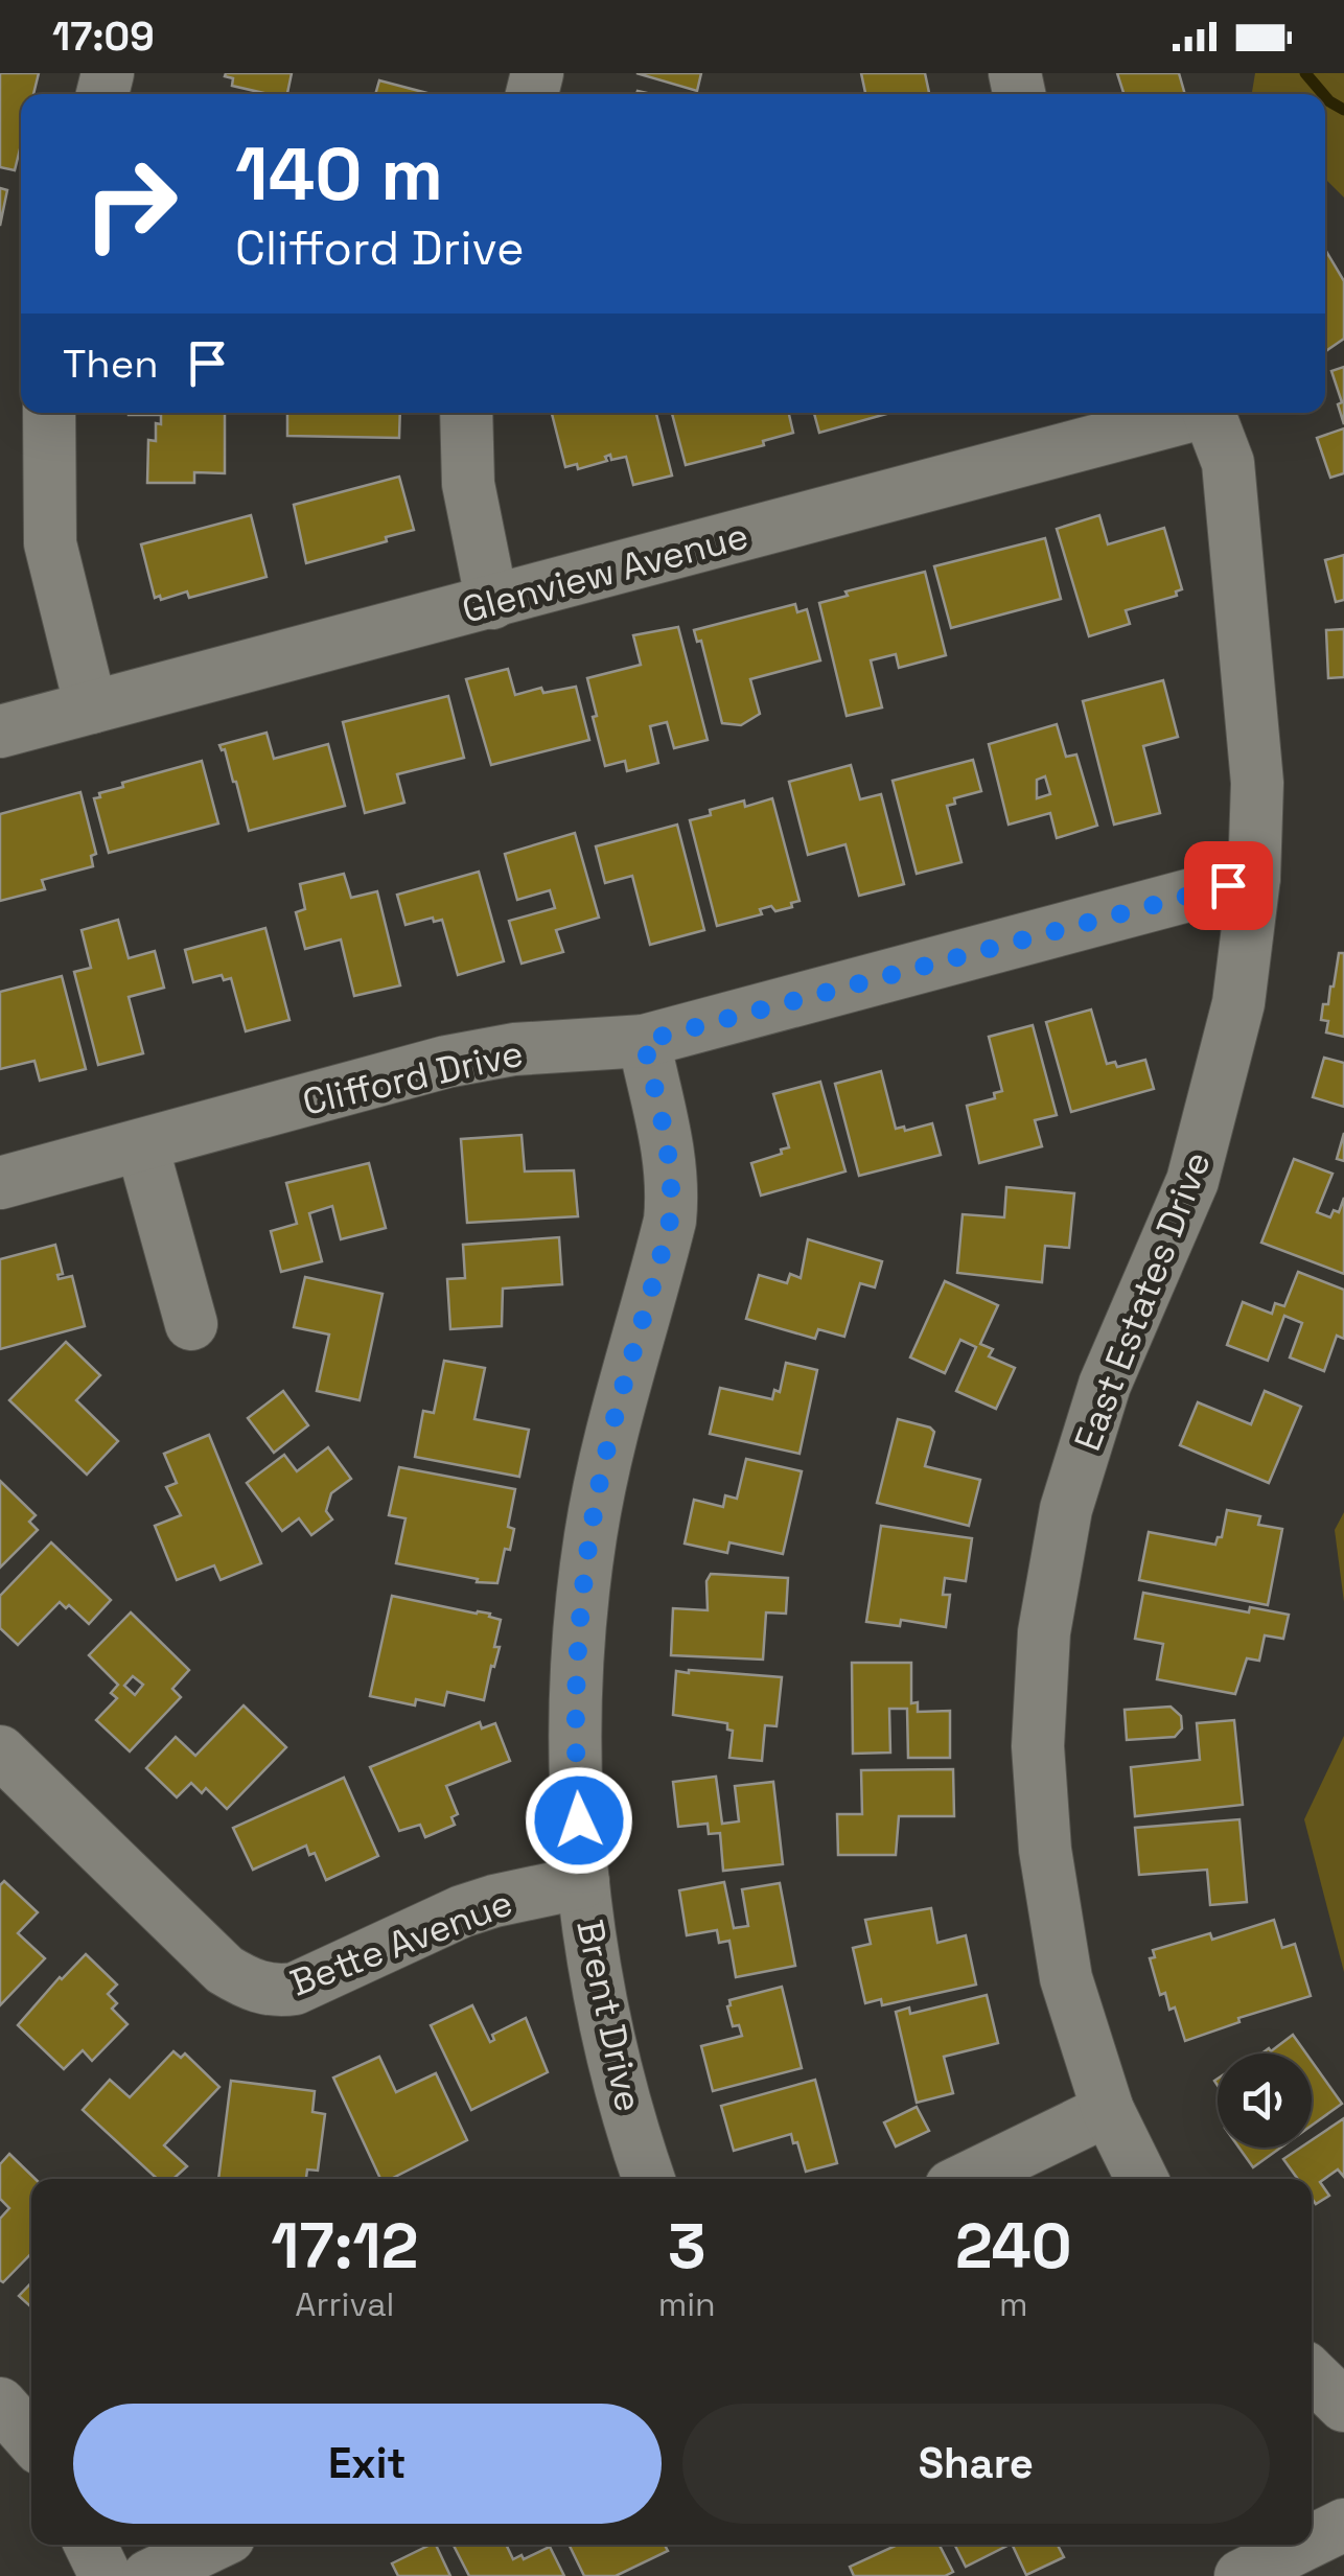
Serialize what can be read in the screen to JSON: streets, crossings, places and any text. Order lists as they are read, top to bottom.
{
  "streets": {
    "street": [
      "Glenview Avenue",
      "Clifford Drive",
      "East Estates Drive",
      "Bette Avenue",
      "Brent Drive"
    ]
  },
  "crossings": [
    ["Clifford Drive", "East Estates Drive"],
    ["Clifford Drive", "Brent Drive"],
    ["Bette Avenue", "Brent Drive"]
  ],
  "page": {
    "status": "17:09",
    "turn": ["140 m", "Clifford Drive"],
    "then": "Then",
    "eta": [
      "17:12",
      "Arrival",
      "3",
      "min",
      "240",
      "m"
    ],
    "buttons": ["Exit", "Share"]
  }
}
